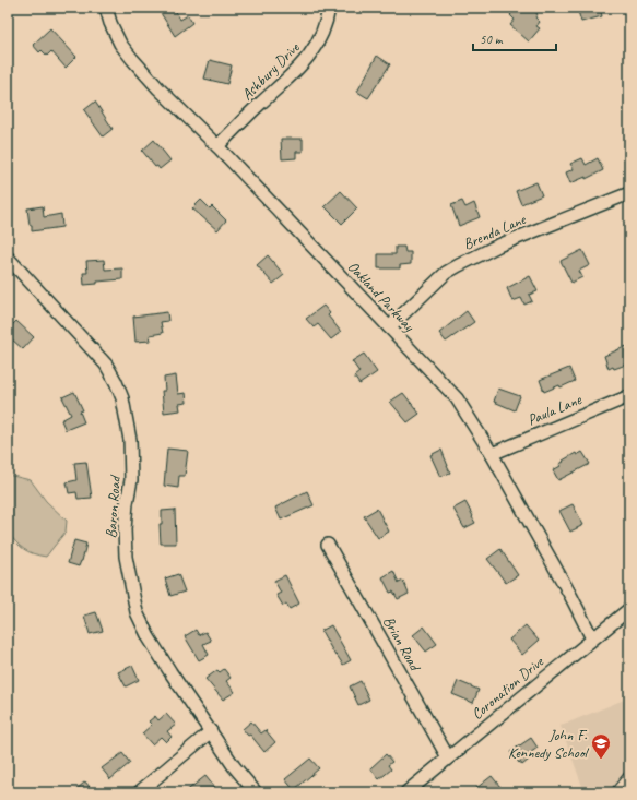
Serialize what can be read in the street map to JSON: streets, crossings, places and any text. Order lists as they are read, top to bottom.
{
  "streets": {
    "street": [
      "Ashbury Drive",
      "Brenda Lane",
      "Oakland Parkway",
      "Paula Lane",
      "Baron Road",
      "Brian Road",
      "Coronation Drive"
    ]
  },
  "crossings": [
    ["Ashbury Drive", "Oakland Parkway"],
    ["Brenda Lane", "Oakland Parkway"],
    ["Oakland Parkway", "Paula Lane"],
    ["Oakland Parkway", "Coronation Drive"],
    ["Brian Road", "Coronation Drive"]
  ],
  "places": {
    "school or university": ["John F. Kennedy School"]
  },
  "scale_bar": "50 m"
}
